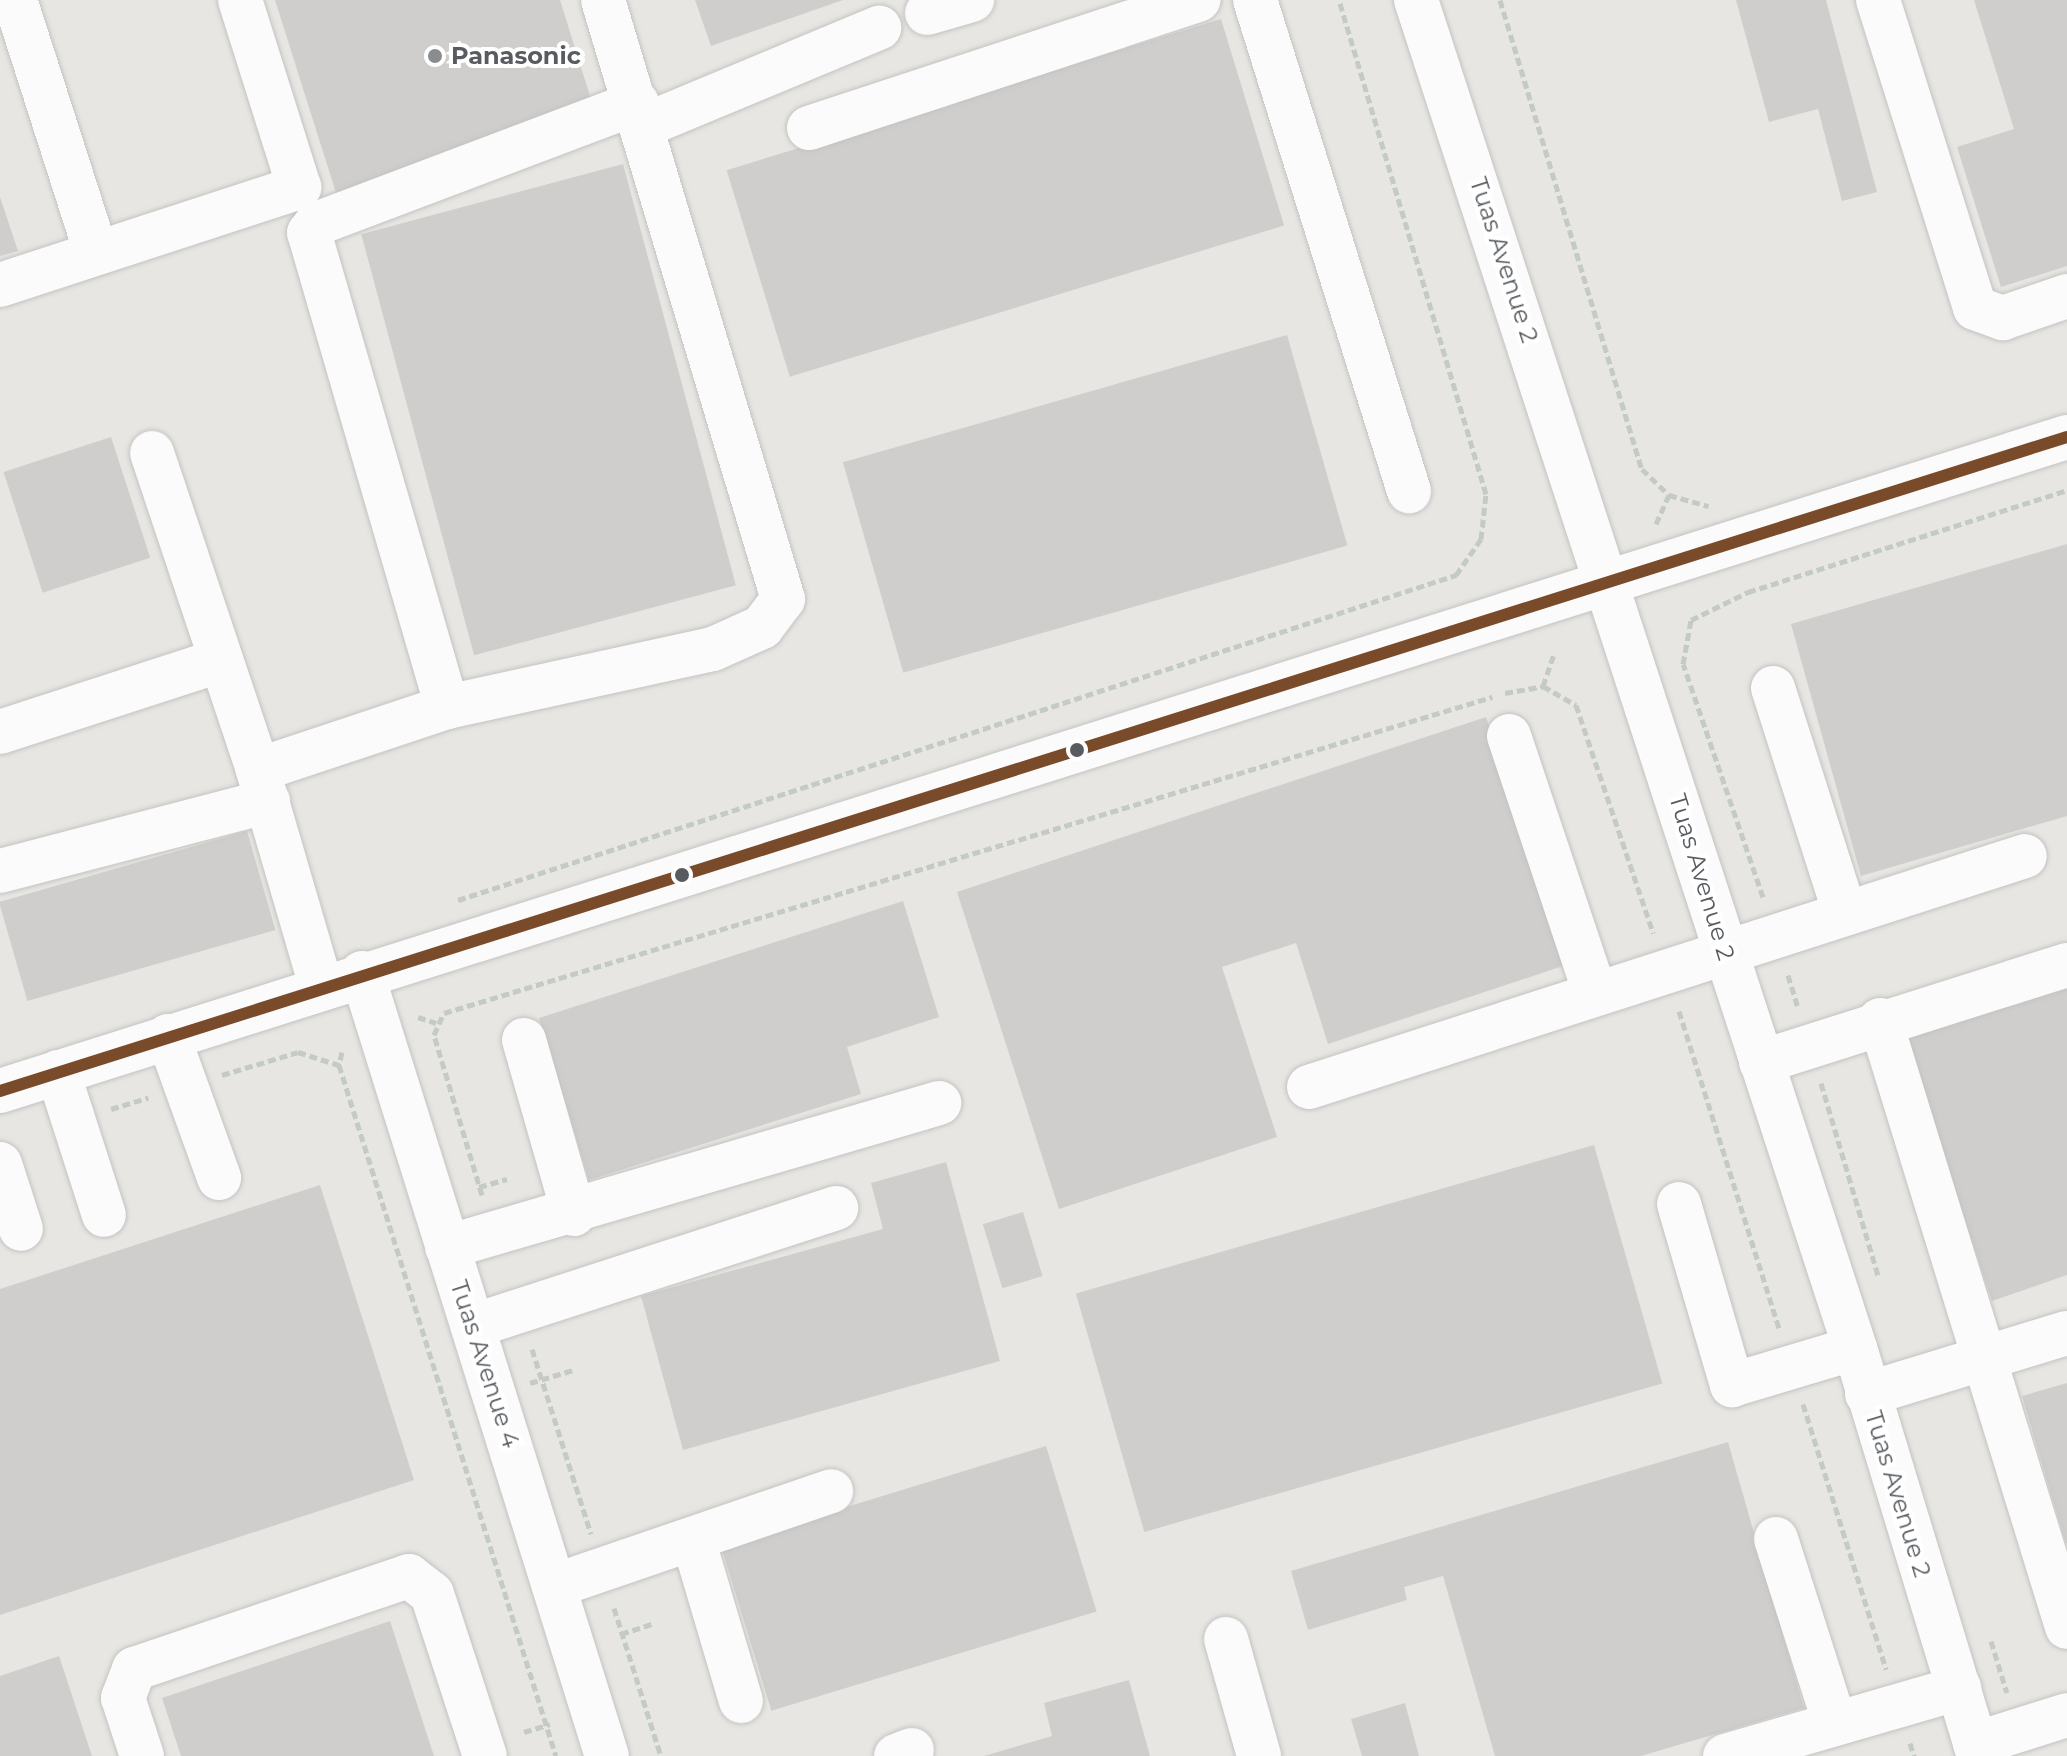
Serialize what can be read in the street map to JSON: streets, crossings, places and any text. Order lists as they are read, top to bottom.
{
  "streets": {
    "street": ["Tuas Avenue 2", "Tuas Avenue 4"]
  },
  "places": ["Panasonic"]
}
